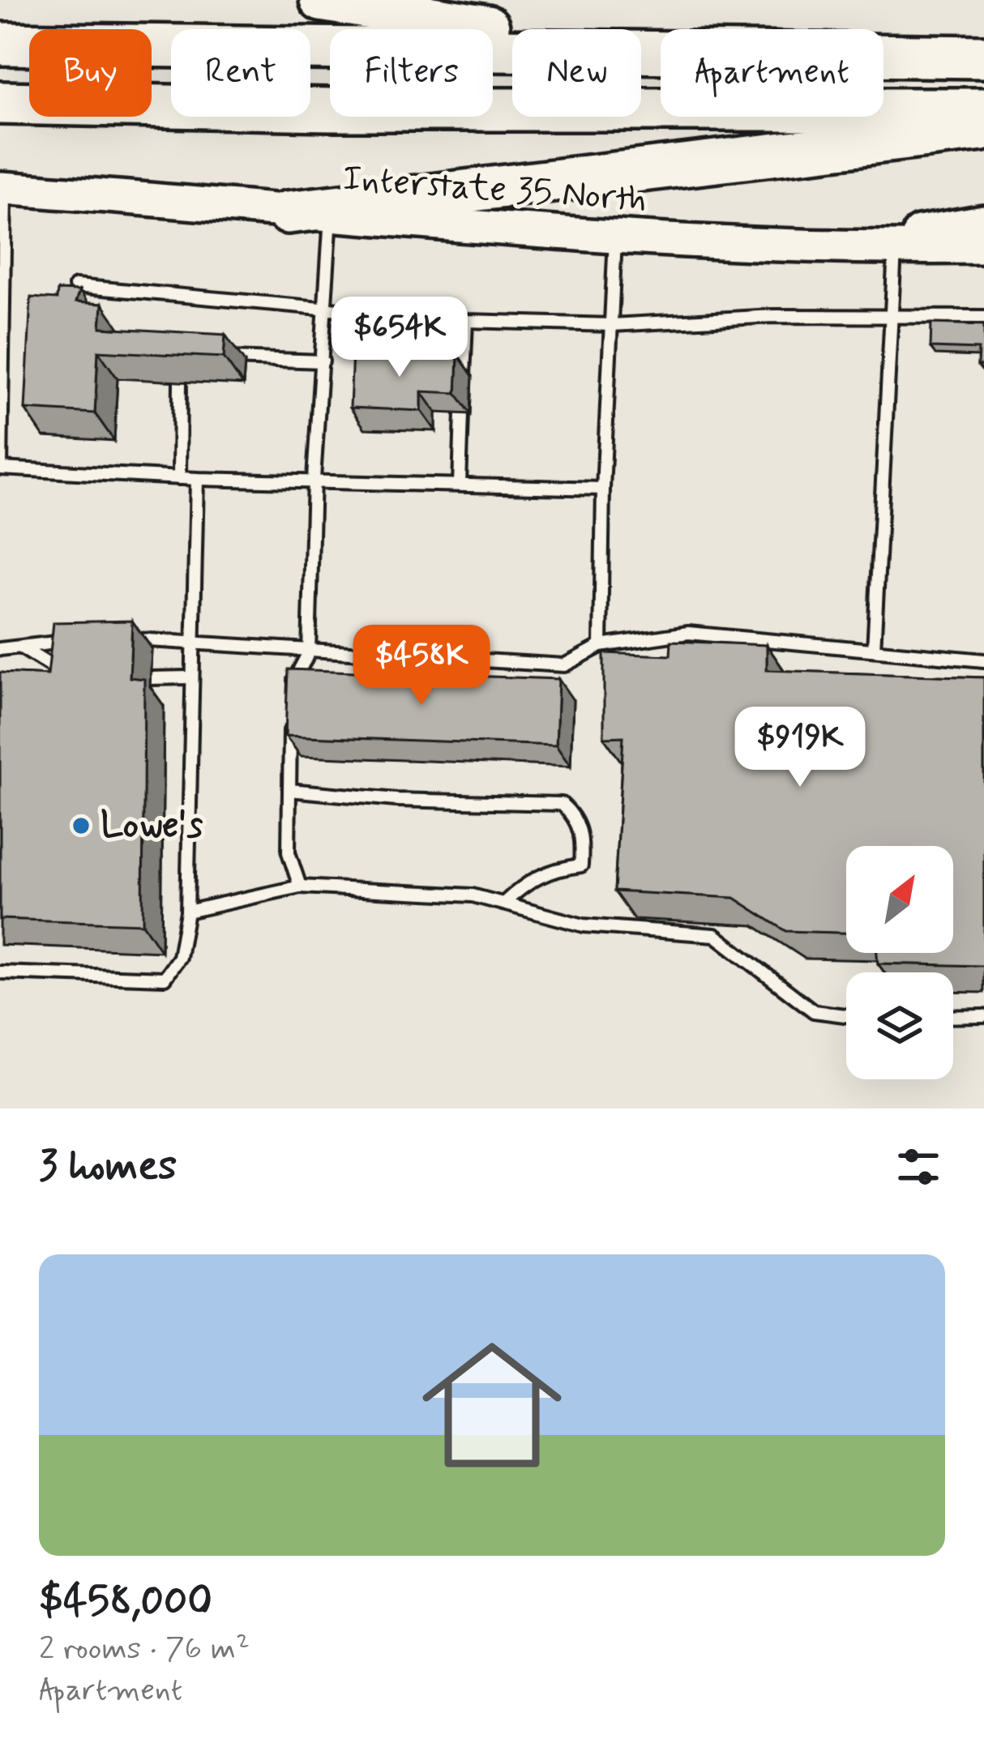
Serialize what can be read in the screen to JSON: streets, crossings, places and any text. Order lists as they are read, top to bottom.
{
  "streets": {
    "main road": ["Interstate 35 North"]
  },
  "places": ["Lowe's"],
  "north": "top right",
  "page": {
    "chip": [
      "Buy",
      "Rent",
      "Filters",
      "New",
      "Apartment"
    ],
    "price": ["$654K", "$458K", "$919K"],
    "heading": "3 homes",
    "list": [
      {
        "name": "$458,000",
        "note": "2 rooms · 76 m² · Apartment"
      }
    ]
  }
}
